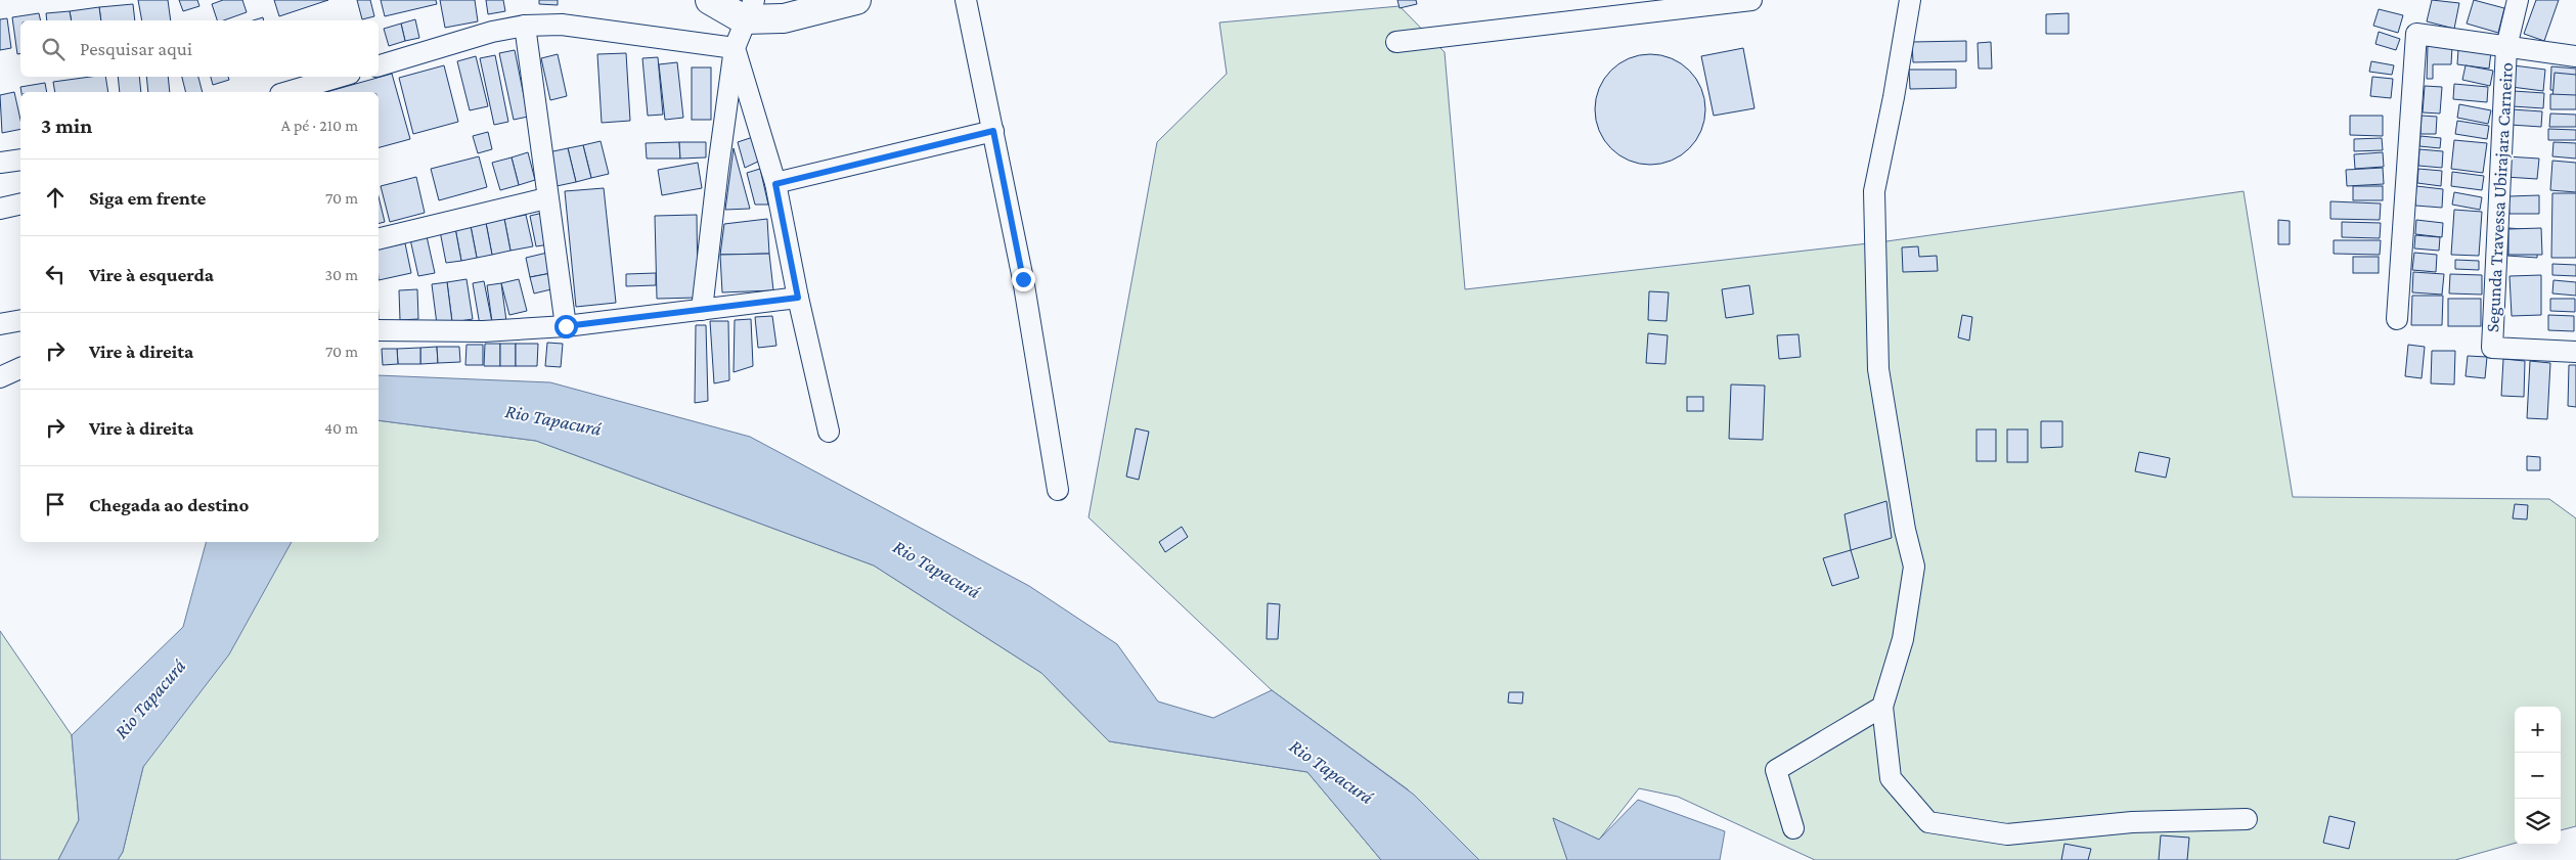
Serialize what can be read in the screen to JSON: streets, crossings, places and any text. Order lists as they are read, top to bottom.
{
  "streets": {
    "street": ["Segunda Travessa Ubirajara Carneiro"]
  },
  "water": ["Rio Tapacurá"],
  "page": {
    "search": "Pesquisar aqui",
    "heading": ["3 min", "A pé · 210 m"],
    "list": [
      ["Siga em frente", "70 m"],
      ["Vire à esquerda", "30 m"],
      ["Vire à direita", "70 m"],
      ["Vire à direita", "40 m"],
      "Chegada ao destino"
    ],
    "map_buttons": ["+", "−"]
  }
}
